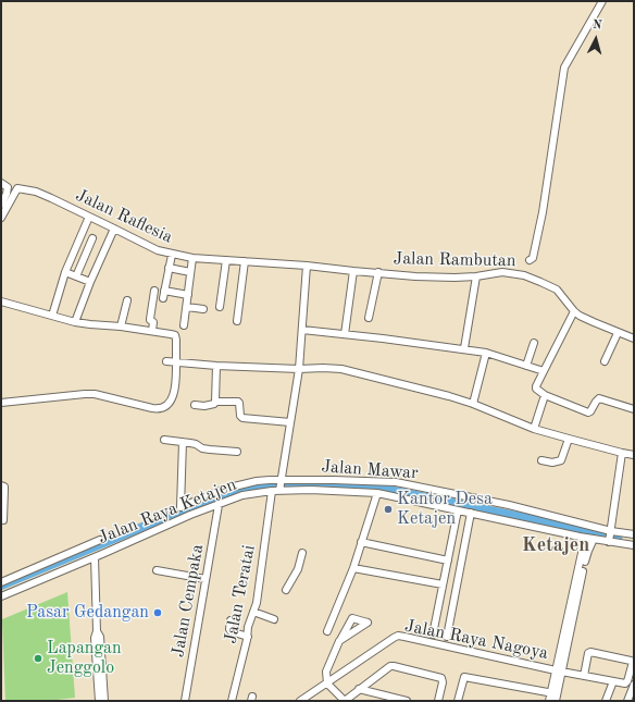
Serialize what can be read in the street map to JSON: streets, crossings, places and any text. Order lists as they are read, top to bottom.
{
  "streets": {
    "street": [
      "Jalan Raflesia",
      "Jalan Rambutan",
      "Jalan Mawar",
      "Jalan Raya Ketajen",
      "Jalan Teratai",
      "Jalan Cempaka",
      "Jalan Raya Nagoya"
    ]
  },
  "crossings": [
    ["Jalan Raflesia", "Jalan Rambutan"],
    ["Jalan Raflesia", "Jalan Teratai"],
    ["Jalan Rambutan", "Jalan Teratai"],
    ["Jalan Mawar", "Jalan Raya Ketajen"],
    ["Jalan Mawar", "Jalan Teratai"],
    ["Jalan Raya Ketajen", "Jalan Teratai"],
    ["Jalan Raya Ketajen", "Jalan Cempaka"]
  ],
  "districts": ["Ketajen"],
  "places": ["Kantor Desa Ketajen", "Pasar Gedangan", "Lapangan Jenggolo"],
  "north": "top"
}
